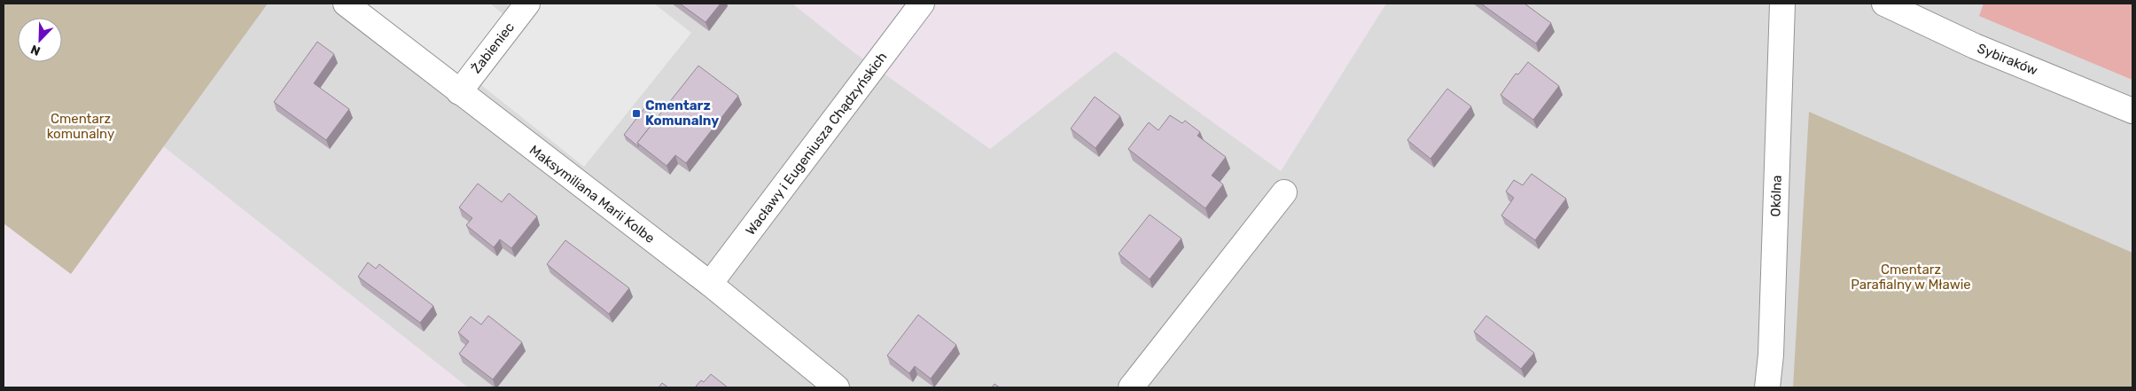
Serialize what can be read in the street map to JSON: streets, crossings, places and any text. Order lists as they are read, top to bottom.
{
  "streets": {
    "street": [
      "Żabieniec",
      "Sybiraków",
      "Wacławy i Eugeniusza Chądzyńskich",
      "Maksymiliana Marii Kolbe",
      "Okólna"
    ]
  },
  "crossings": [
    ["Żabieniec", "Maksymiliana Marii Kolbe"],
    ["Wacławy i Eugeniusza Chądzyńskich", "Maksymiliana Marii Kolbe"]
  ],
  "parks": ["Cmentarz komunalny", "Cmentarz Parafialny w Mławie"],
  "places": {
    "transit": ["Cmentarz Komunalny"]
  },
  "north": "bottom left"
}
